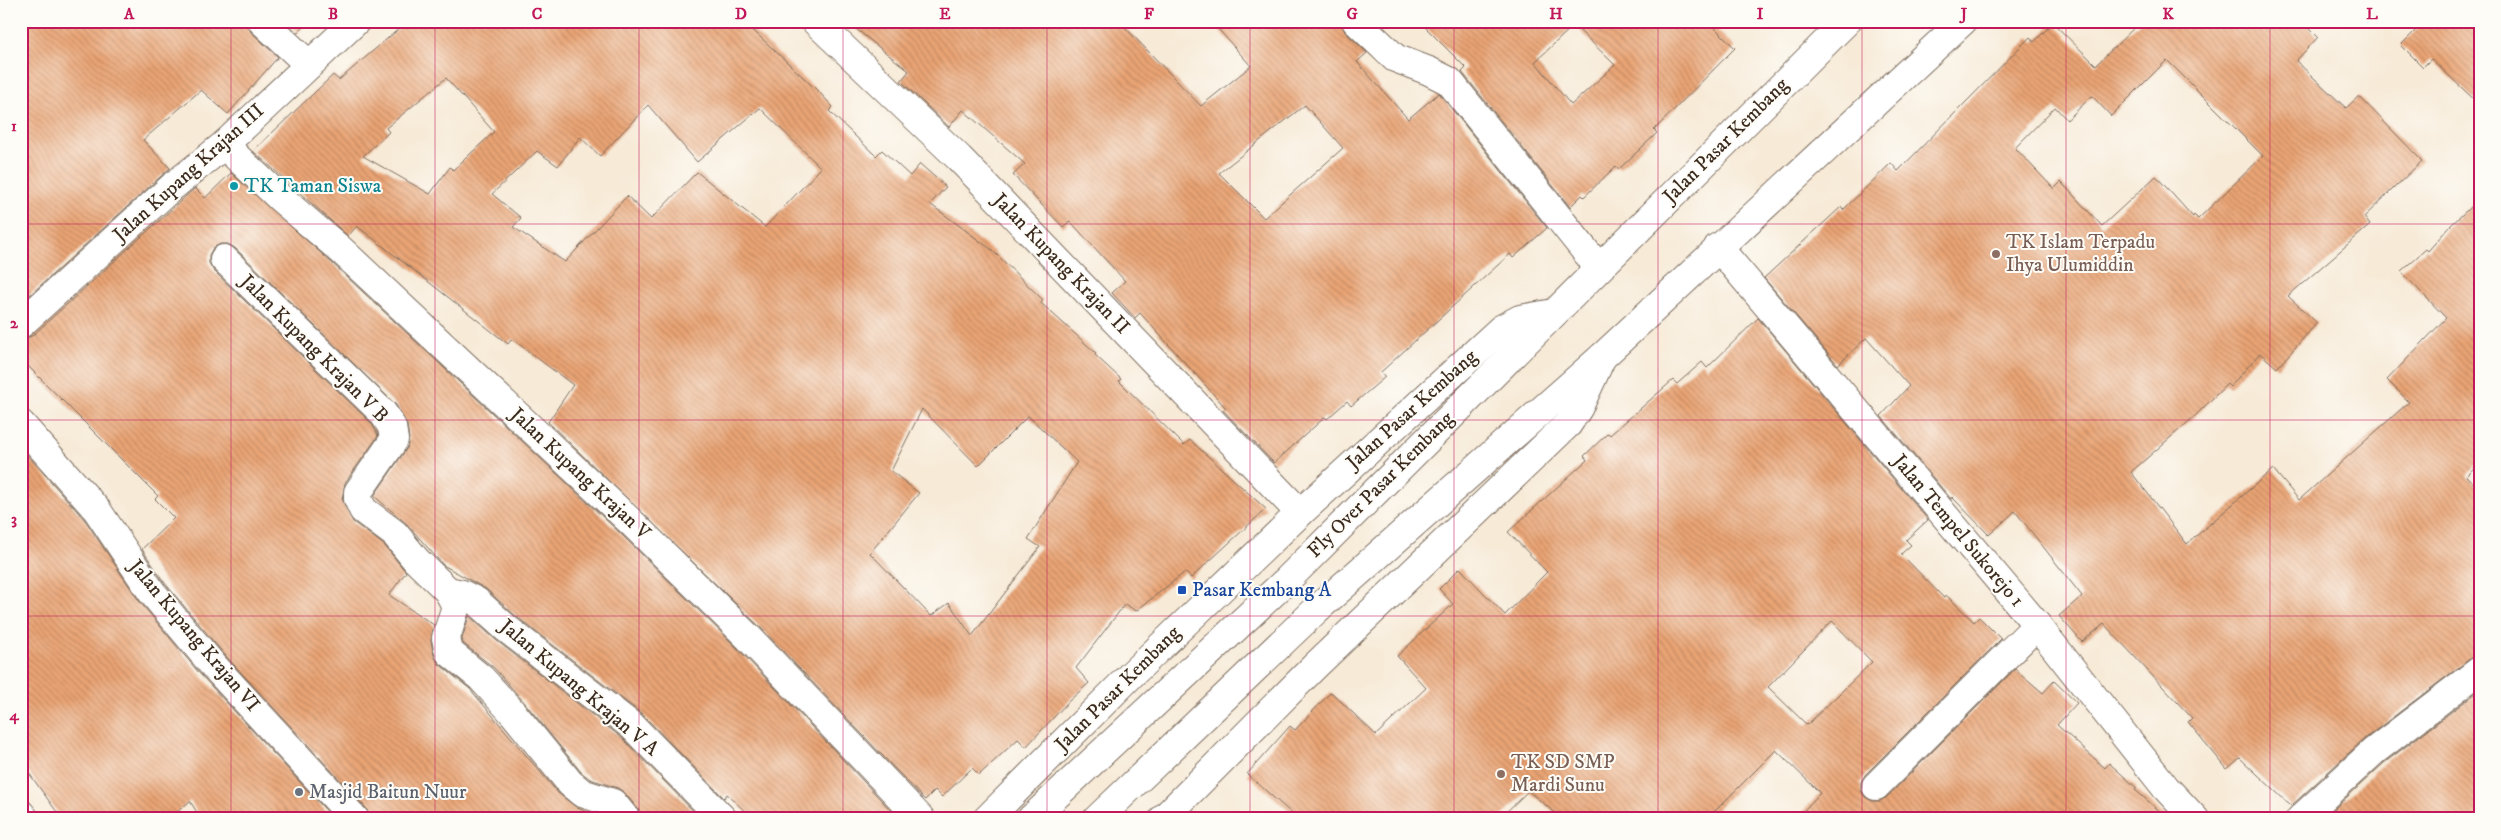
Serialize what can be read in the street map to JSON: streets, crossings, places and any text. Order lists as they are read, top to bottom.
{
  "streets": {
    "main road": [
      "Jalan Pasar Kembang",
      "Jalan Kupang Krajan III",
      "Jalan Kupang Krajan II",
      "Jalan Kupang Krajan V B",
      "Jalan Kupang Krajan V",
      "Fly Over Pasar Kembang",
      "Jalan Tempel Sukorejo 1",
      "Jalan Kupang Krajan VI",
      "Jalan Kupang Krajan V A"
    ]
  },
  "crossings": [
    ["Jalan Pasar Kembang", "Jalan Kupang Krajan II"],
    ["Jalan Pasar Kembang", "Fly Over Pasar Kembang"],
    ["Jalan Kupang Krajan III", "Jalan Kupang Krajan V"],
    ["Jalan Kupang Krajan V B", "Jalan Kupang Krajan V A"]
  ],
  "places": {
    "other": [
      "TK Taman Siswa",
      "TK Islam Terpadu Ihya Ulumiddin",
      "TK SD SMP Mardi Sunu",
      "Masjid Baitun Nuur"
    ],
    "transit": ["Pasar Kembang A"]
  },
  "grid": {
    "columns": [
      "A",
      "B",
      "C",
      "D",
      "E",
      "F",
      "G",
      "H",
      "I",
      "J",
      "K",
      "L"
    ],
    "rows": [
      "1",
      "2",
      "3",
      "4"
    ]
  }
}
